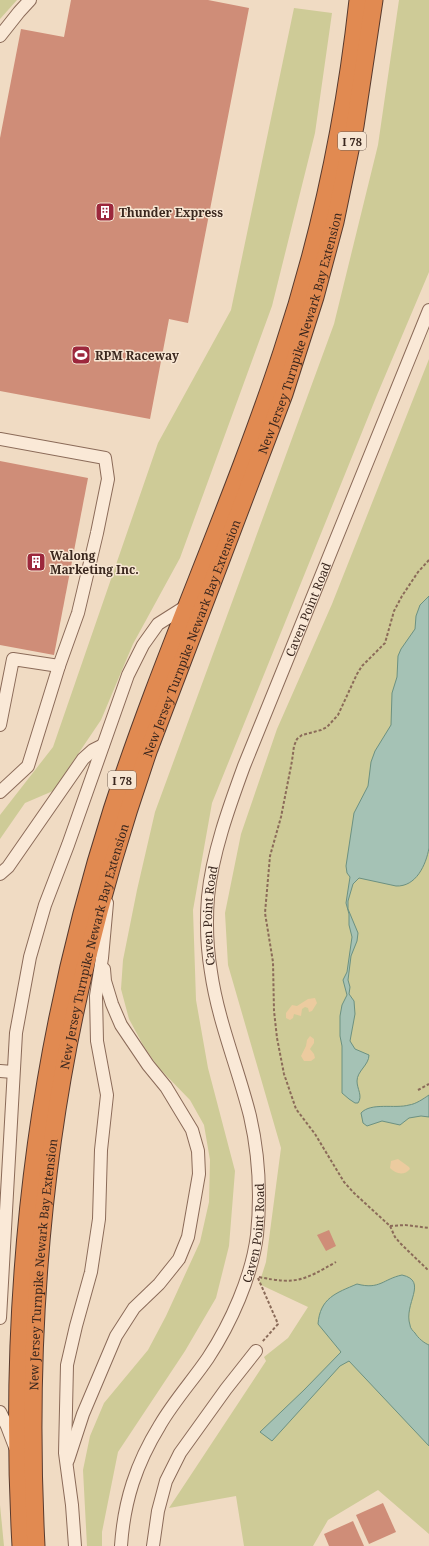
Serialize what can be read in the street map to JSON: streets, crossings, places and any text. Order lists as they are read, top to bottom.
{
  "streets": {
    "highway": ["I 78", "New Jersey Turnpike Newark Bay Extension"],
    "street": ["Caven Point Road"]
  },
  "places": {
    "building": ["Thunder Express", "Walong Marketing Inc."],
    "sports": ["RPM Raceway"]
  }
}
